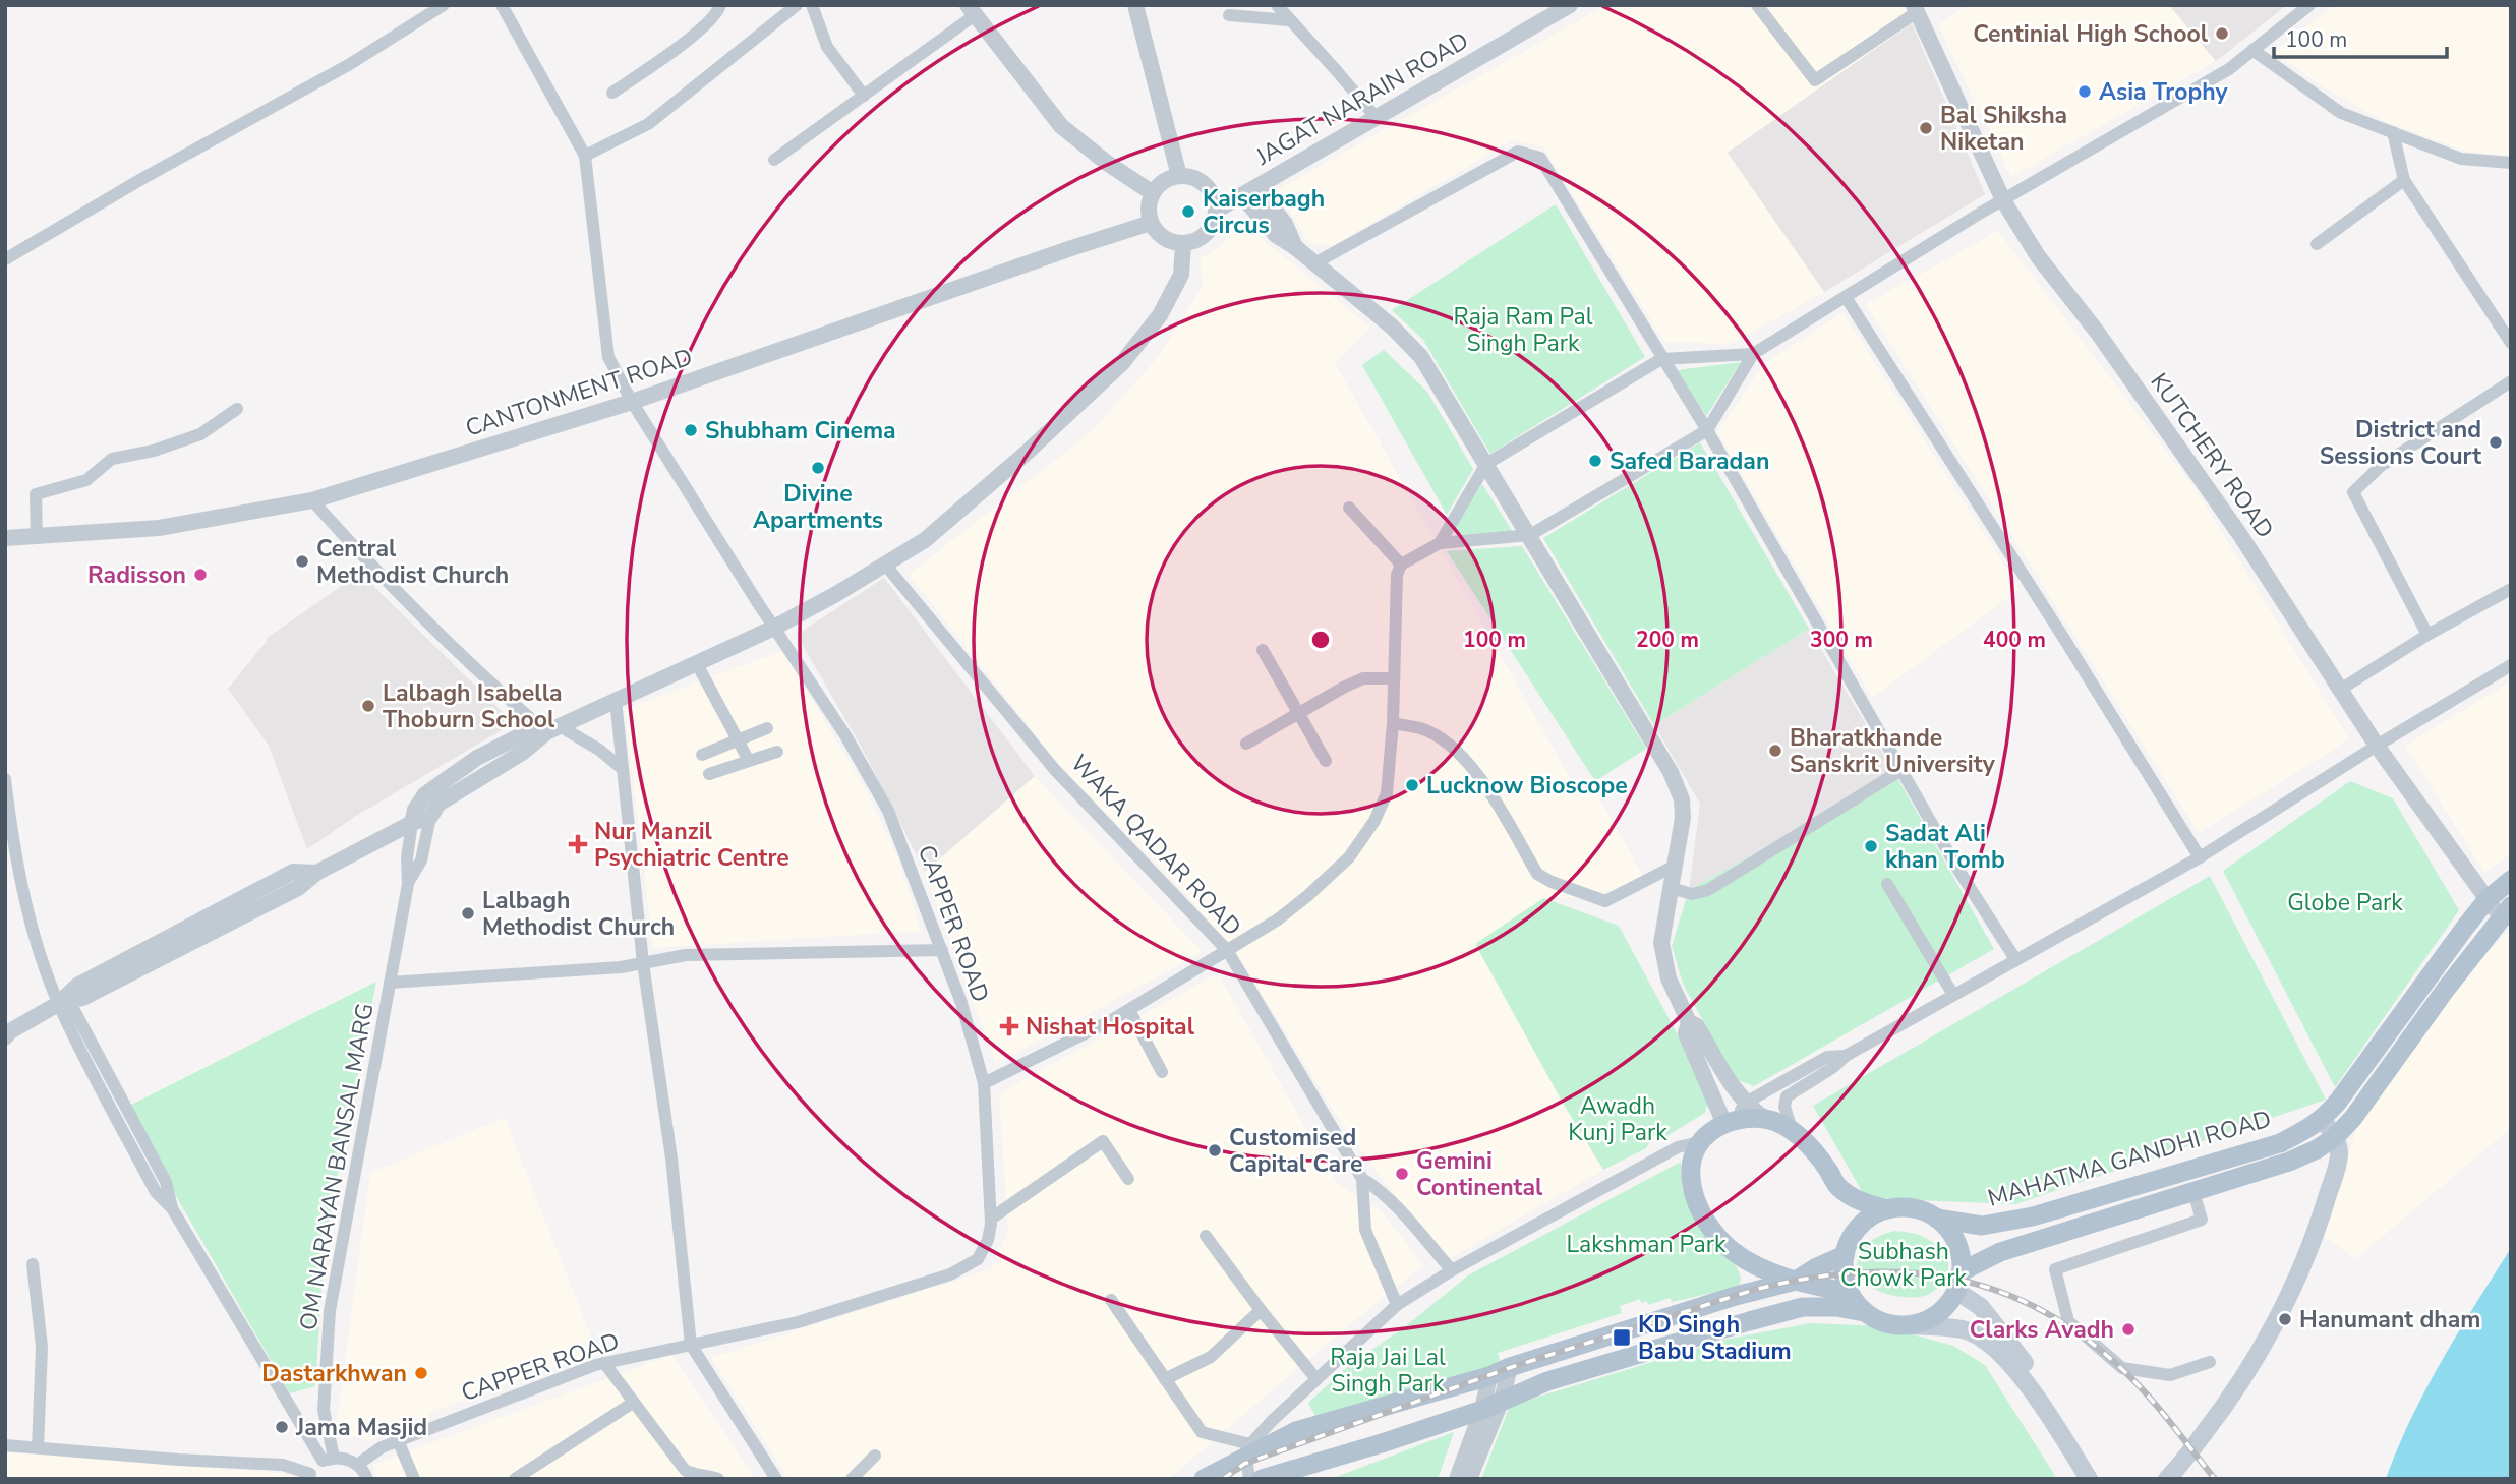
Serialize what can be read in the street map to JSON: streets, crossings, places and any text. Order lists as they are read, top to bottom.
{
  "streets": {
    "main road": ["MAHATMA GANDHI ROAD"],
    "street": [
      "JAGAT NARAIN ROAD",
      "CANTONMENT ROAD",
      "KUTCHERY ROAD",
      "WAKA QADAR ROAD",
      "CAPPER ROAD",
      "OM NARAYAN BANSAL MARG"
    ]
  },
  "crossings": [
    ["JAGAT NARAIN ROAD", "CANTONMENT ROAD"],
    ["CANTONMENT ROAD", "CAPPER ROAD"],
    ["KUTCHERY ROAD", "MAHATMA GANDHI ROAD"]
  ],
  "parks": [
    "Raja Ram Pal Singh Park",
    "Globe Park",
    "Awadh Kunj Park",
    "Lakshman Park",
    "Subhash Chowk Park",
    "Raja Jai Lal Singh Park"
  ],
  "places": {
    "other": [
      "Centinial High School",
      "Asia Trophy",
      "Bal Shiksha Niketan",
      "Kaiserbagh Circus",
      "Shubham Cinema",
      "District and Sessions Court",
      "Safed Baradan",
      "Divine Apartments",
      "Central Methodist Church",
      "Radisson",
      "Lalbagh Isabella Thoburn School",
      "Bharatkhande Sanskrit University",
      "Lucknow Bioscope",
      "Sadat Ali khan Tomb",
      "Lalbagh Methodist Church",
      "Customised Capital Care",
      "Gemini Continental",
      "Hanumant dham",
      "Clarks Avadh",
      "Dastarkhwan",
      "Jama Masjid"
    ],
    "health": ["Nur Manzil Psychiatric Centre", "Nishat Hospital"],
    "transit": ["KD Singh Babu Stadium"]
  },
  "scale_bar": "100 m",
  "rings": [
    "100 m",
    "200 m",
    "300 m",
    "400 m"
  ]
}
